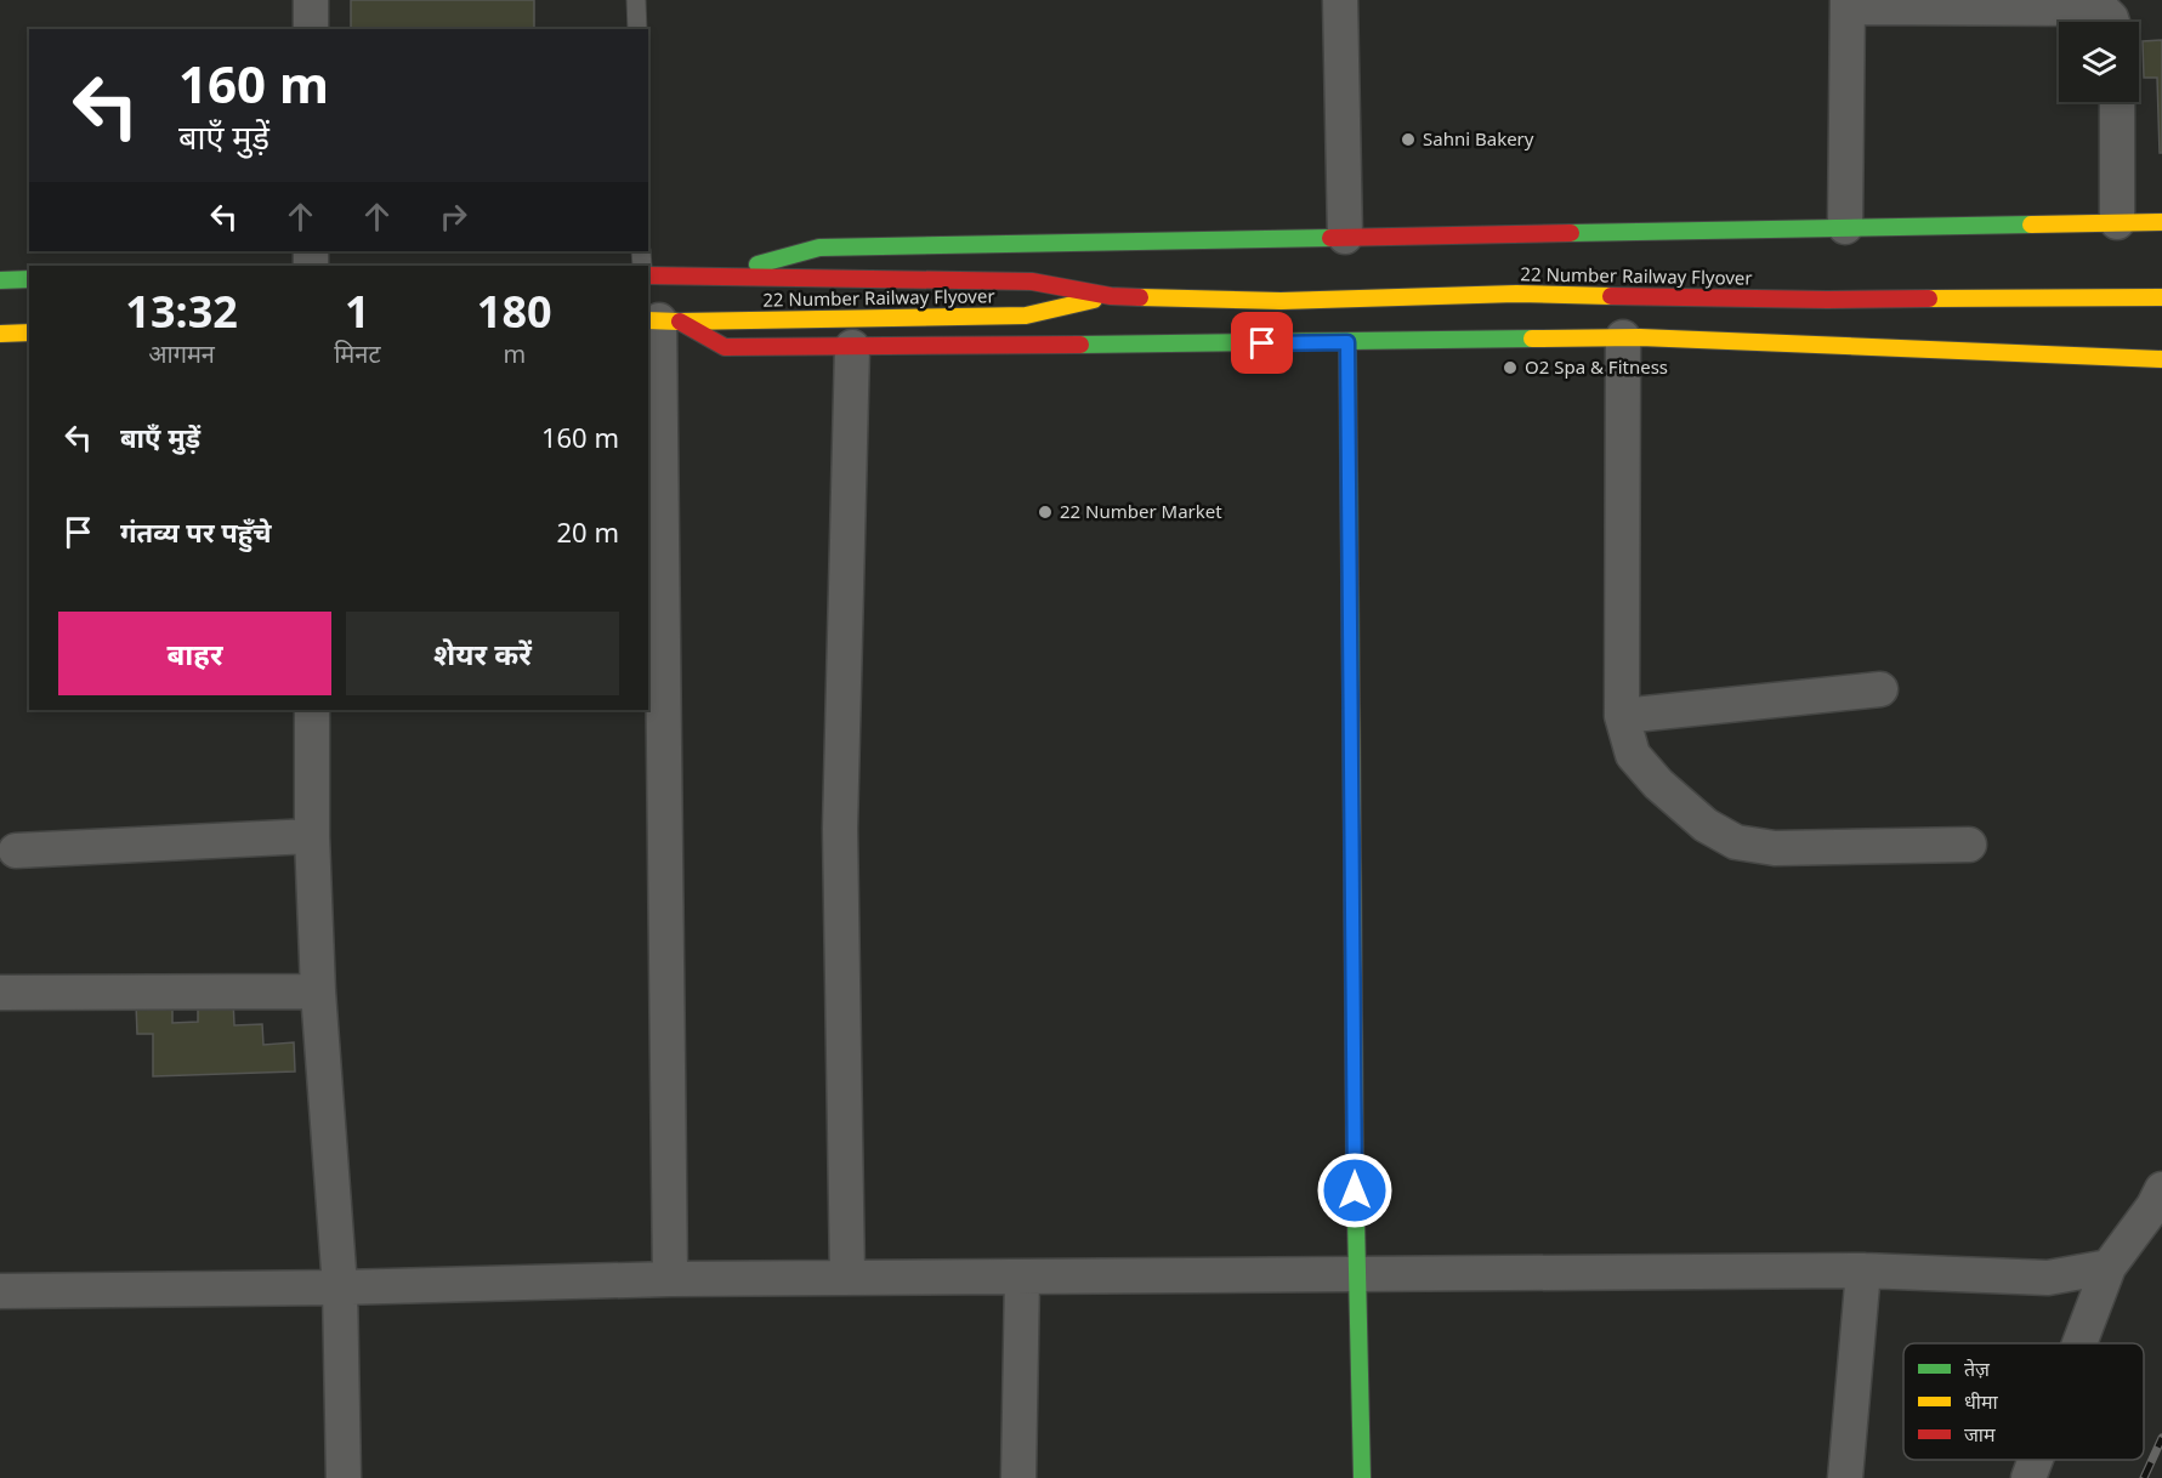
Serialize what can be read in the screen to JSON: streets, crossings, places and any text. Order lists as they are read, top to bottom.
{
  "streets": {
    "street": ["22 Number Railway Flyover"]
  },
  "places": ["Sahni Bakery", "O2 Spa & Fitness", "22 Number Market"],
  "legend": ["तेज़", "धीमा", "जाम"],
  "page": {
    "turn": ["160 m", "बाएँ मुड़ें"],
    "eta": [
      "13:32",
      "आगमन",
      "1",
      "मिनट",
      "180",
      "m"
    ],
    "list": [
      {
        "name": "बाएँ मुड़ें",
        "value": "160 m"
      },
      {
        "name": "गंतव्य पर पहुँचे",
        "value": "20 m"
      }
    ],
    "buttons": ["बाहर", "शेयर करें"]
  }
}
